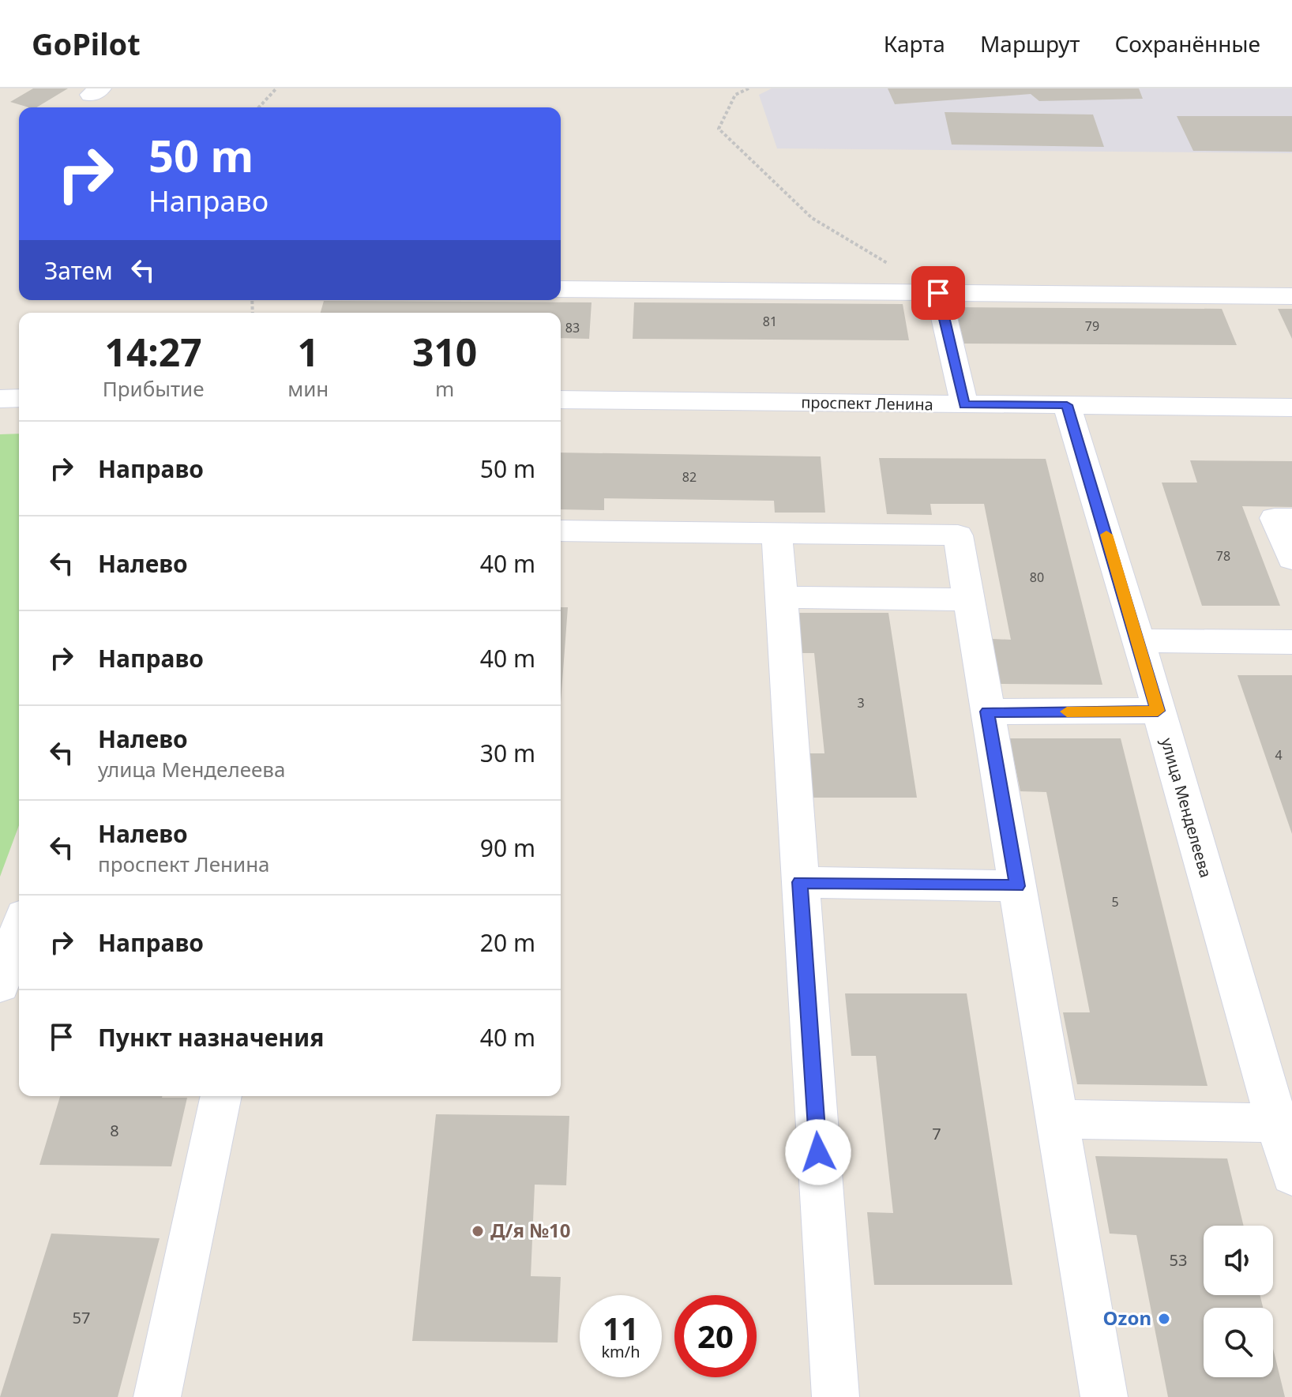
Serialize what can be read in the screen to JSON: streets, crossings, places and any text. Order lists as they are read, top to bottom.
{
  "streets": {
    "street": ["проспект Ленина", "улица Менделеева"]
  },
  "crossings": [
    ["проспект Ленина", "улица Менделеева"]
  ],
  "places": ["Д/я №10", "Ozon"],
  "house_numbers": [
    "81",
    "79",
    "83",
    "82",
    "78",
    "80",
    "3",
    "4",
    "5",
    "8",
    "7",
    "53",
    "57"
  ],
  "page": {
    "header": "GoPilot",
    "nav": ["Карта", "Маршрут", "Сохранённые"],
    "turn": ["50 m", "Направо"],
    "then": "Затем",
    "eta": [
      "14:27",
      "Прибытие",
      "1",
      "мин",
      "310",
      "m"
    ],
    "list": [
      {
        "name": "Направо",
        "value": "50 m"
      },
      {
        "name": "Налево",
        "value": "40 m"
      },
      {
        "name": "Направо",
        "value": "40 m"
      },
      {
        "name": "Налево",
        "note": "улица Менделеева",
        "value": "30 m"
      },
      {
        "name": "Налево",
        "note": "проспект Ленина",
        "value": "90 m"
      },
      {
        "name": "Направо",
        "value": "20 m"
      },
      {
        "name": "Пункт назначения",
        "value": "40 m"
      }
    ],
    "speed": "11 km/h",
    "limit": "20"
  }
}
